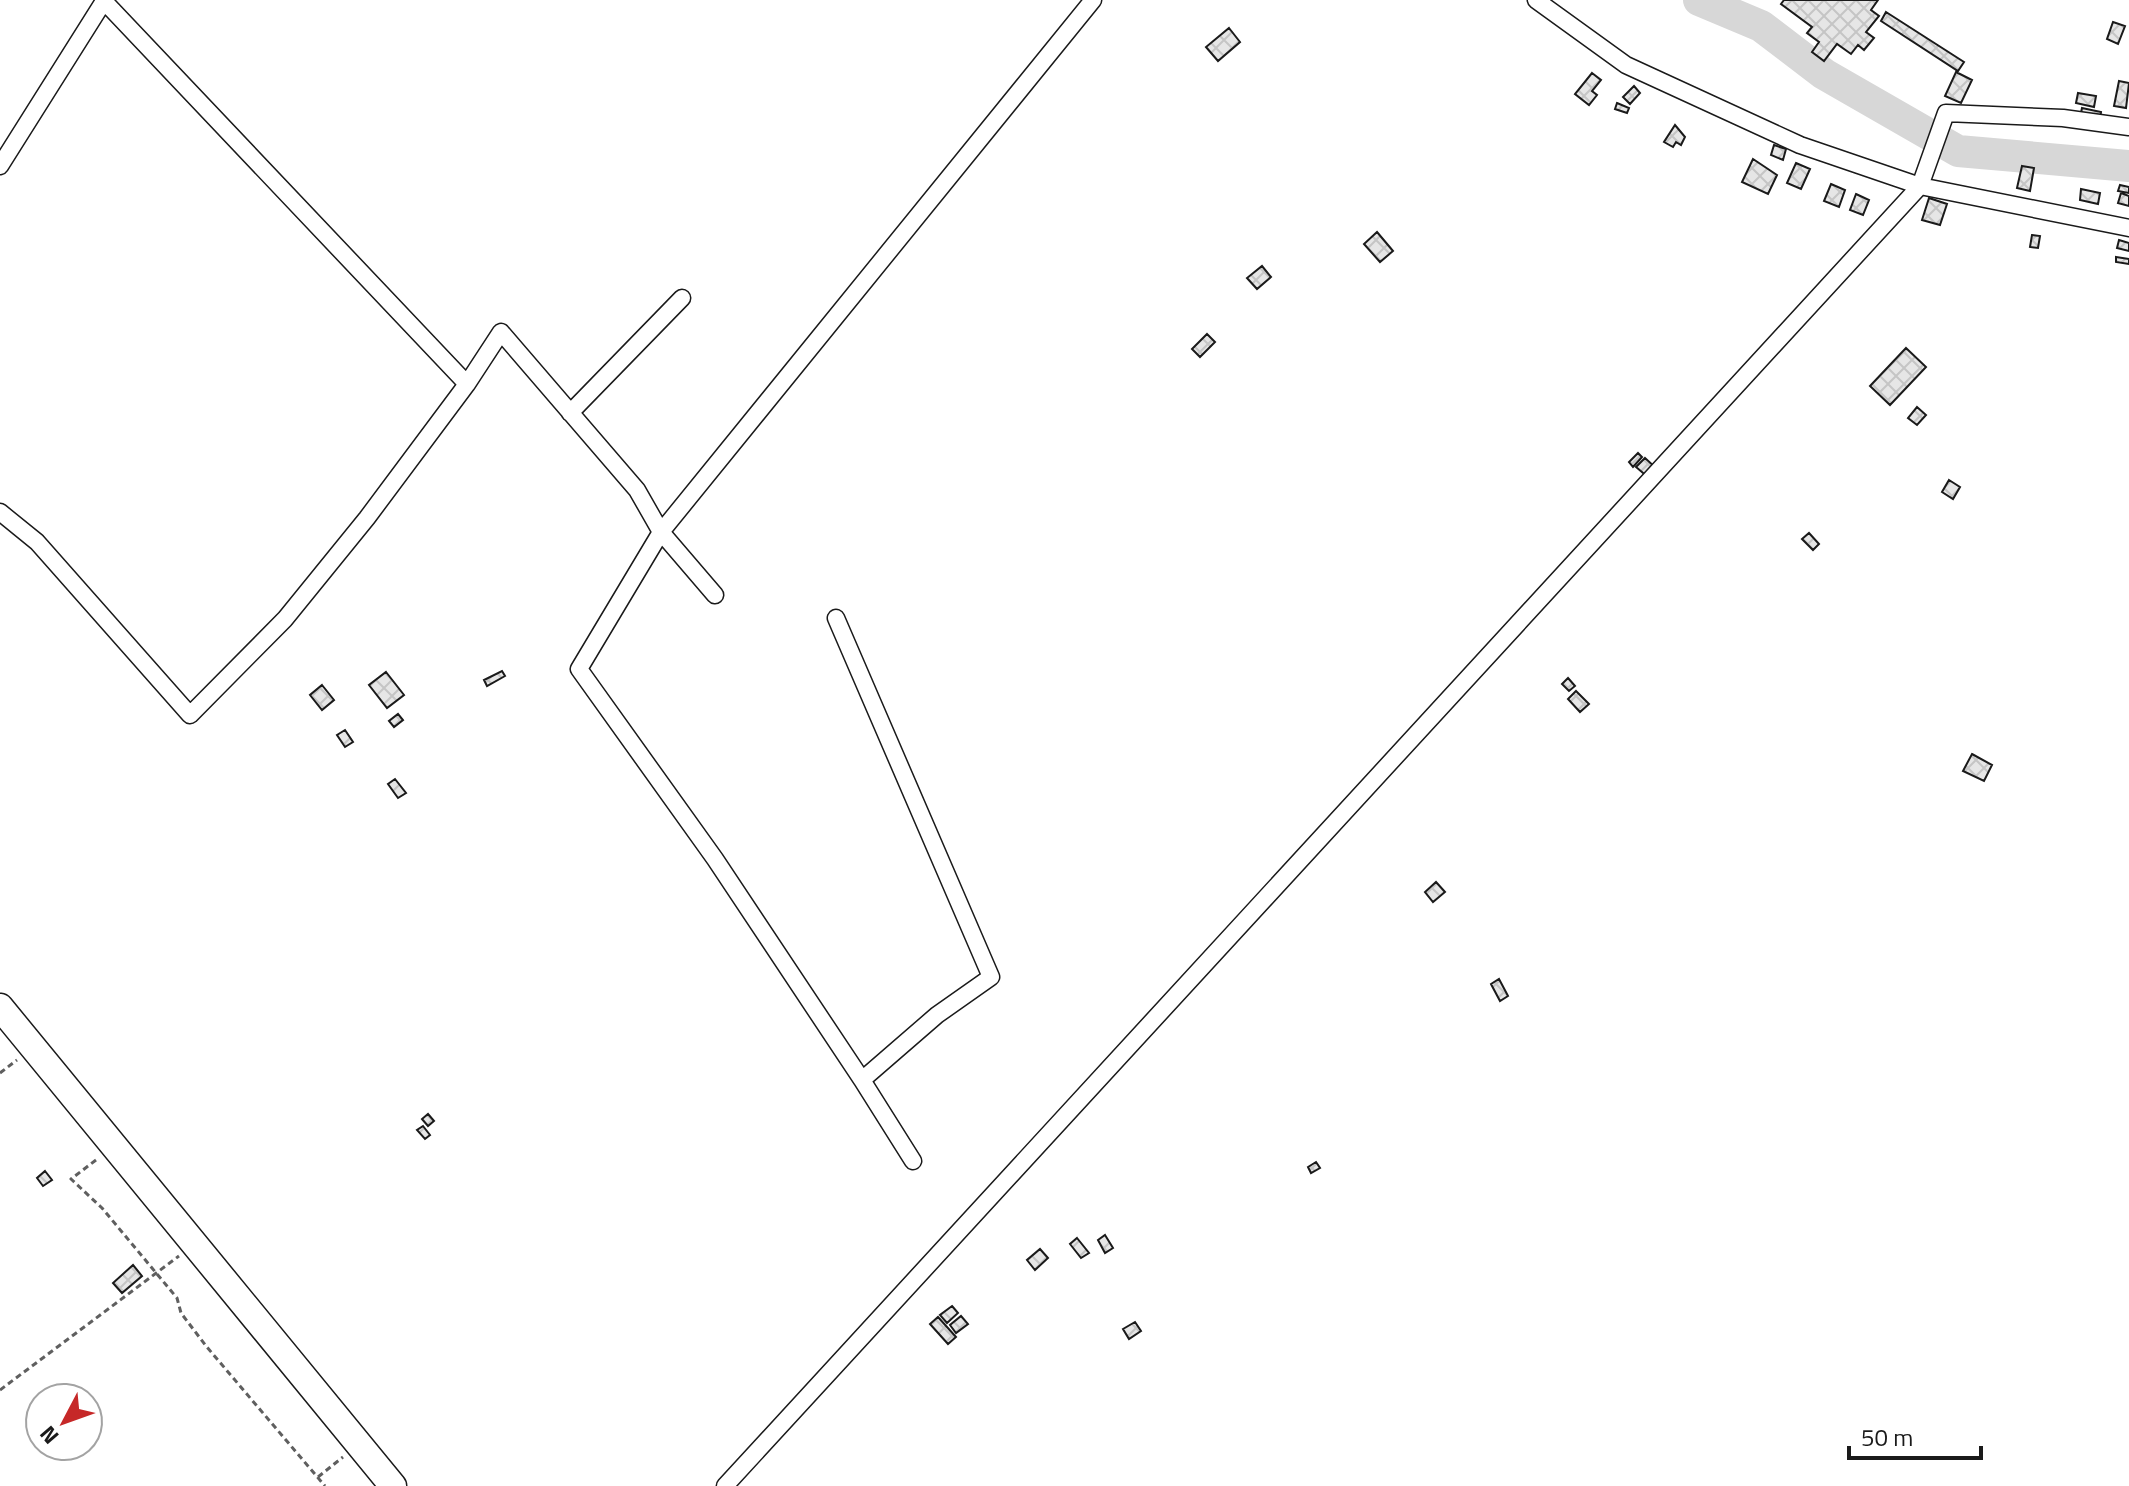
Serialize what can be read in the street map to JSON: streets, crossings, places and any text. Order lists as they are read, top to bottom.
{
  "scale_bar": "50 m",
  "north": "bottom left"
}
